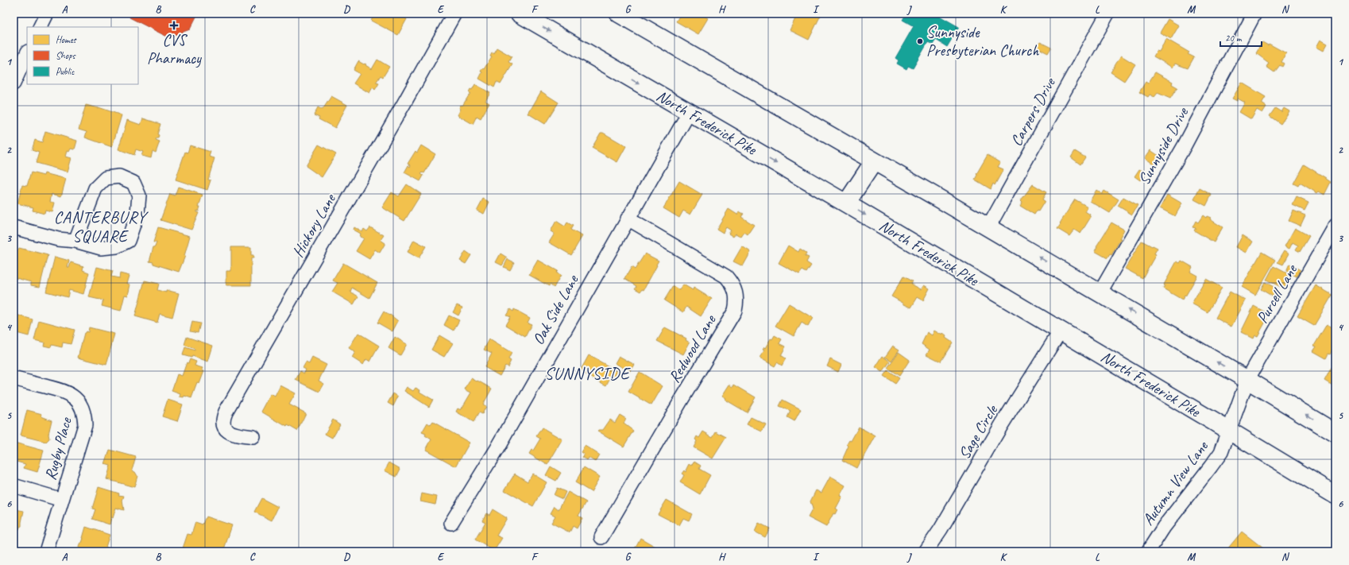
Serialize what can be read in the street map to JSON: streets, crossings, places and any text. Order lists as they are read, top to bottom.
{
  "streets": {
    "main road": ["North Frederick Pike"],
    "street": [
      "Carpers Drive",
      "Sunnyside Drive",
      "Hickory Lane",
      "Purcell Lane",
      "Oak Side Lane",
      "Redwood Lane",
      "Sage Circle",
      "Rugby Place",
      "Autumn View Lane"
    ]
  },
  "crossings": [
    ["North Frederick Pike", "Oak Side Lane"],
    ["North Frederick Pike", "Sage Circle"],
    ["North Frederick Pike", "Autumn View Lane"],
    ["Purcell Lane", "Autumn View Lane"],
    ["Oak Side Lane", "Redwood Lane"]
  ],
  "districts": ["CANTERBURY SQUARE", "SUNNYSIDE"],
  "places": {
    "health": ["CVS Pharmacy"],
    "other": ["Sunnyside Presbyterian Church"]
  },
  "legend": ["Homes", "Shops", "Public"],
  "scale_bar": "20 m",
  "grid": {
    "columns": [
      "A",
      "B",
      "C",
      "D",
      "E",
      "F",
      "G",
      "H",
      "I",
      "J",
      "K",
      "L",
      "M",
      "N"
    ],
    "rows": [
      "1",
      "2",
      "3",
      "4",
      "5",
      "6"
    ]
  }
}
